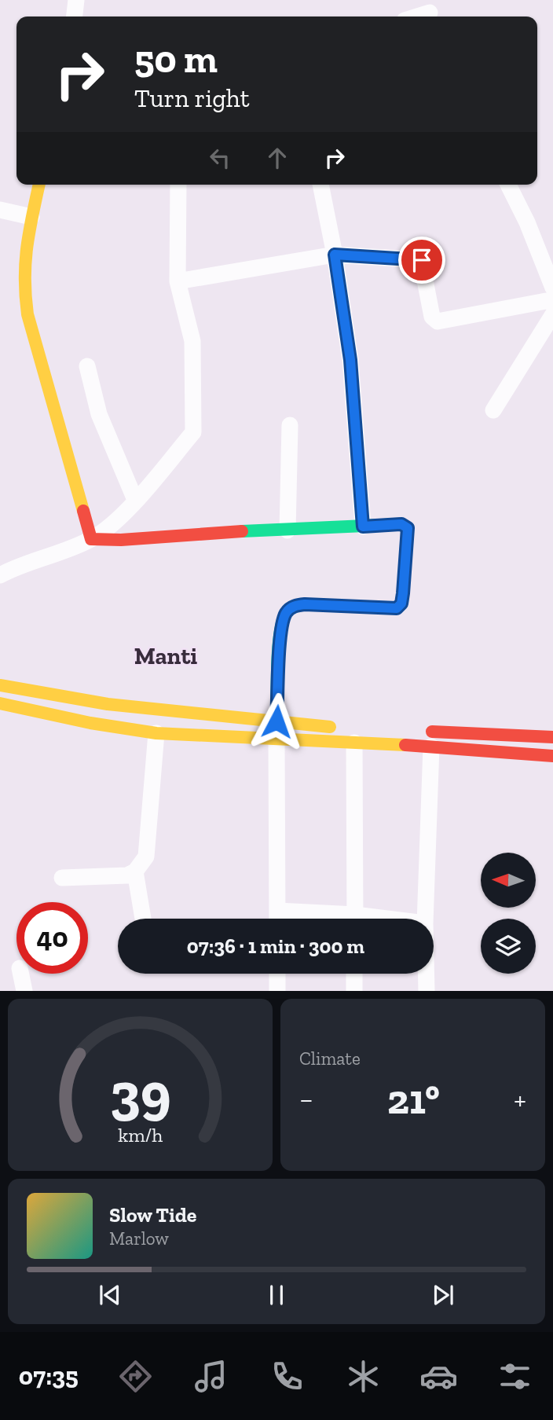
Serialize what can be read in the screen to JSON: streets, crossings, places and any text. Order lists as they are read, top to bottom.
{
  "districts": ["Manti"],
  "north": "left",
  "page": {
    "turn": ["50 m", "Turn right"],
    "limit": "40",
    "trip": "07:36 · 1 min · 300 m",
    "tile": "Climate",
    "heat": ["−", "21°", "+"],
    "song": ["Slow Tide", "Marlow"],
    "tabs": "07:35",
    "gauge": ["39", "km/h"]
  }
}
